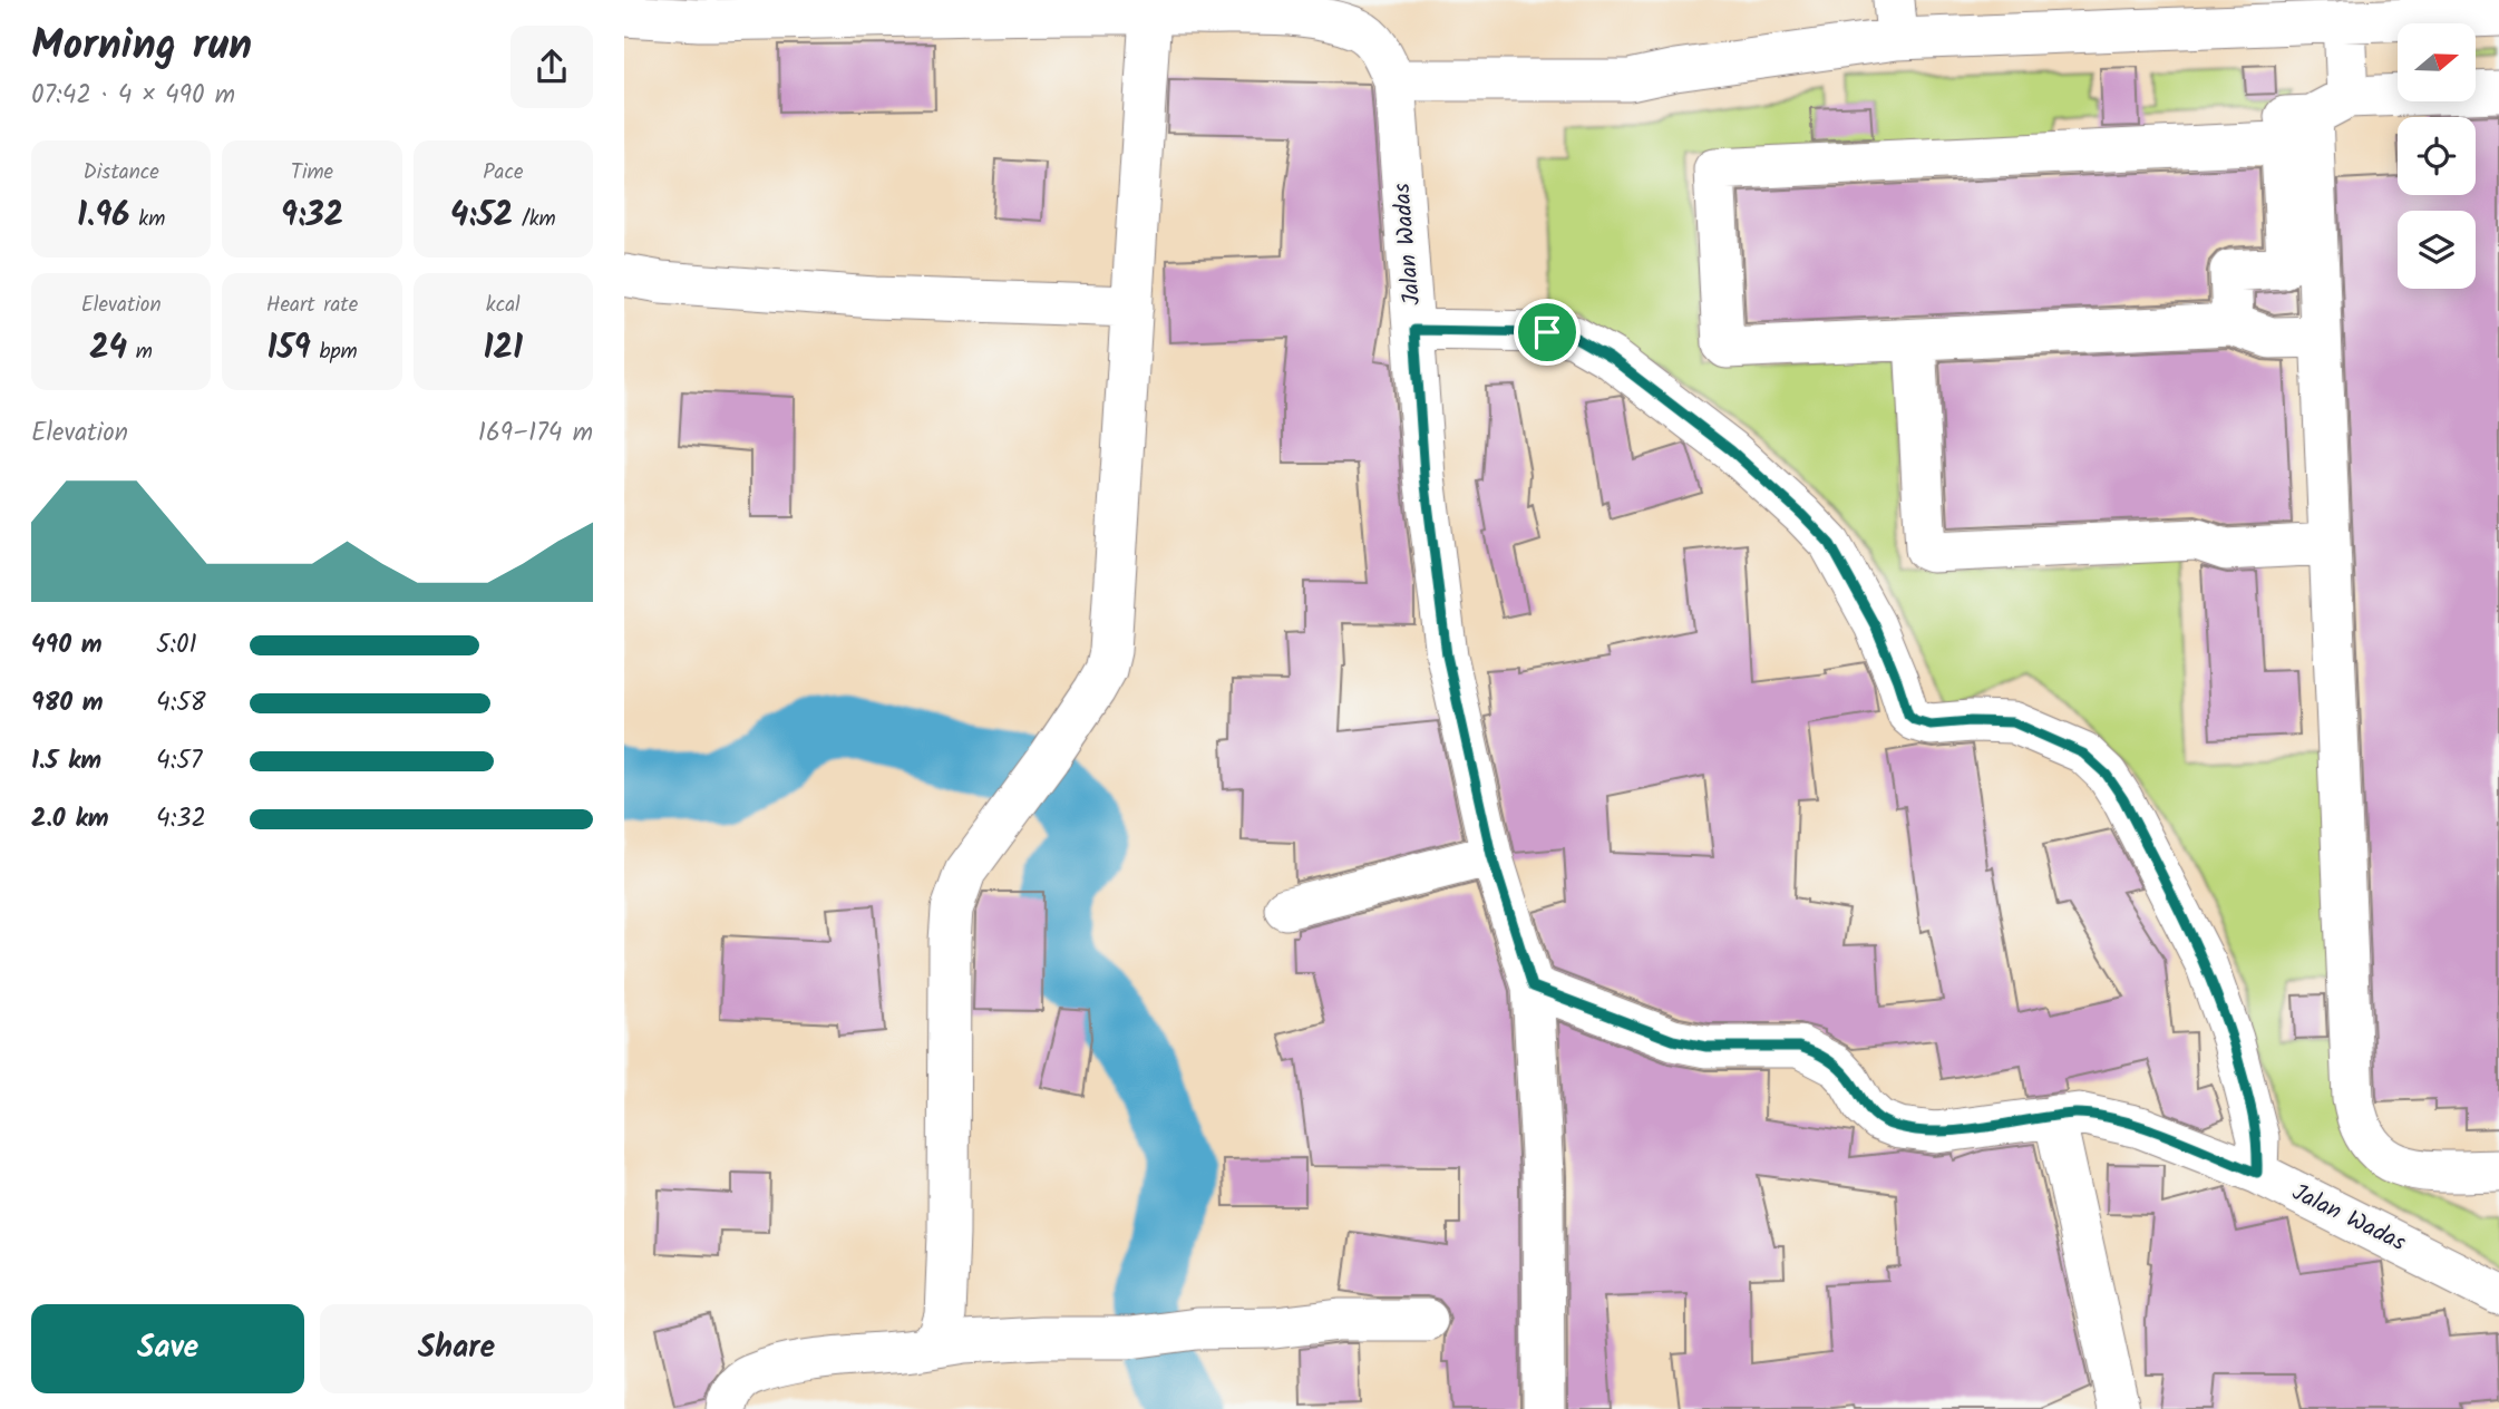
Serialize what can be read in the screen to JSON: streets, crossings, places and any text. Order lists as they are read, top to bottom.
{
  "streets": {
    "street": ["Jalan Wadas"]
  },
  "north": "right",
  "page": {
    "heading": ["Morning run", "07:42 · 4 × 490 m"],
    "stats": [
      ["Distance", "1.96 km"],
      ["Time", "9:32"],
      ["Pace", "4:52 /km"],
      ["Elevation", "24 m"],
      ["Heart rate", "159 bpm"],
      ["kcal", "121"]
    ],
    "chart": ["Elevation", "169–174 m"],
    "list": [
      {
        "name": "490 m",
        "note": "5:01"
      },
      {
        "name": "980 m",
        "note": "4:58"
      },
      {
        "name": "1.5 km",
        "note": "4:57"
      },
      {
        "name": "2.0 km",
        "note": "4:32"
      }
    ],
    "buttons": ["Save", "Share"]
  }
}
